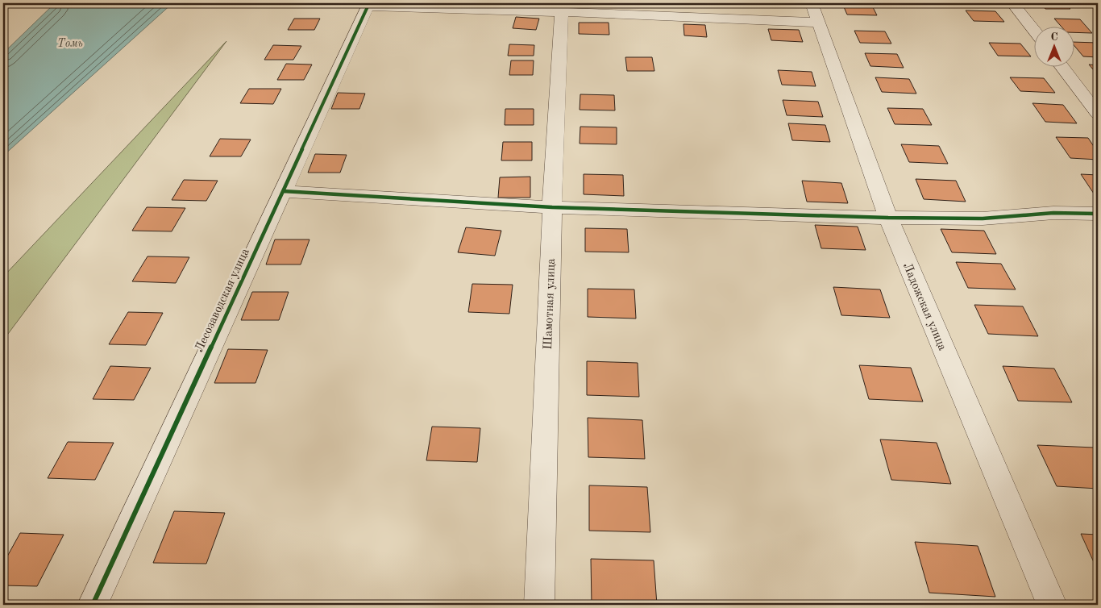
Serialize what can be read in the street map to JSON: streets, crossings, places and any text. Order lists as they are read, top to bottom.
{
  "streets": {
    "street": ["Лесозаводская улица", "Шамотная улица", "Ладожская улица"]
  },
  "water": ["Томь"],
  "north": "top"
}
